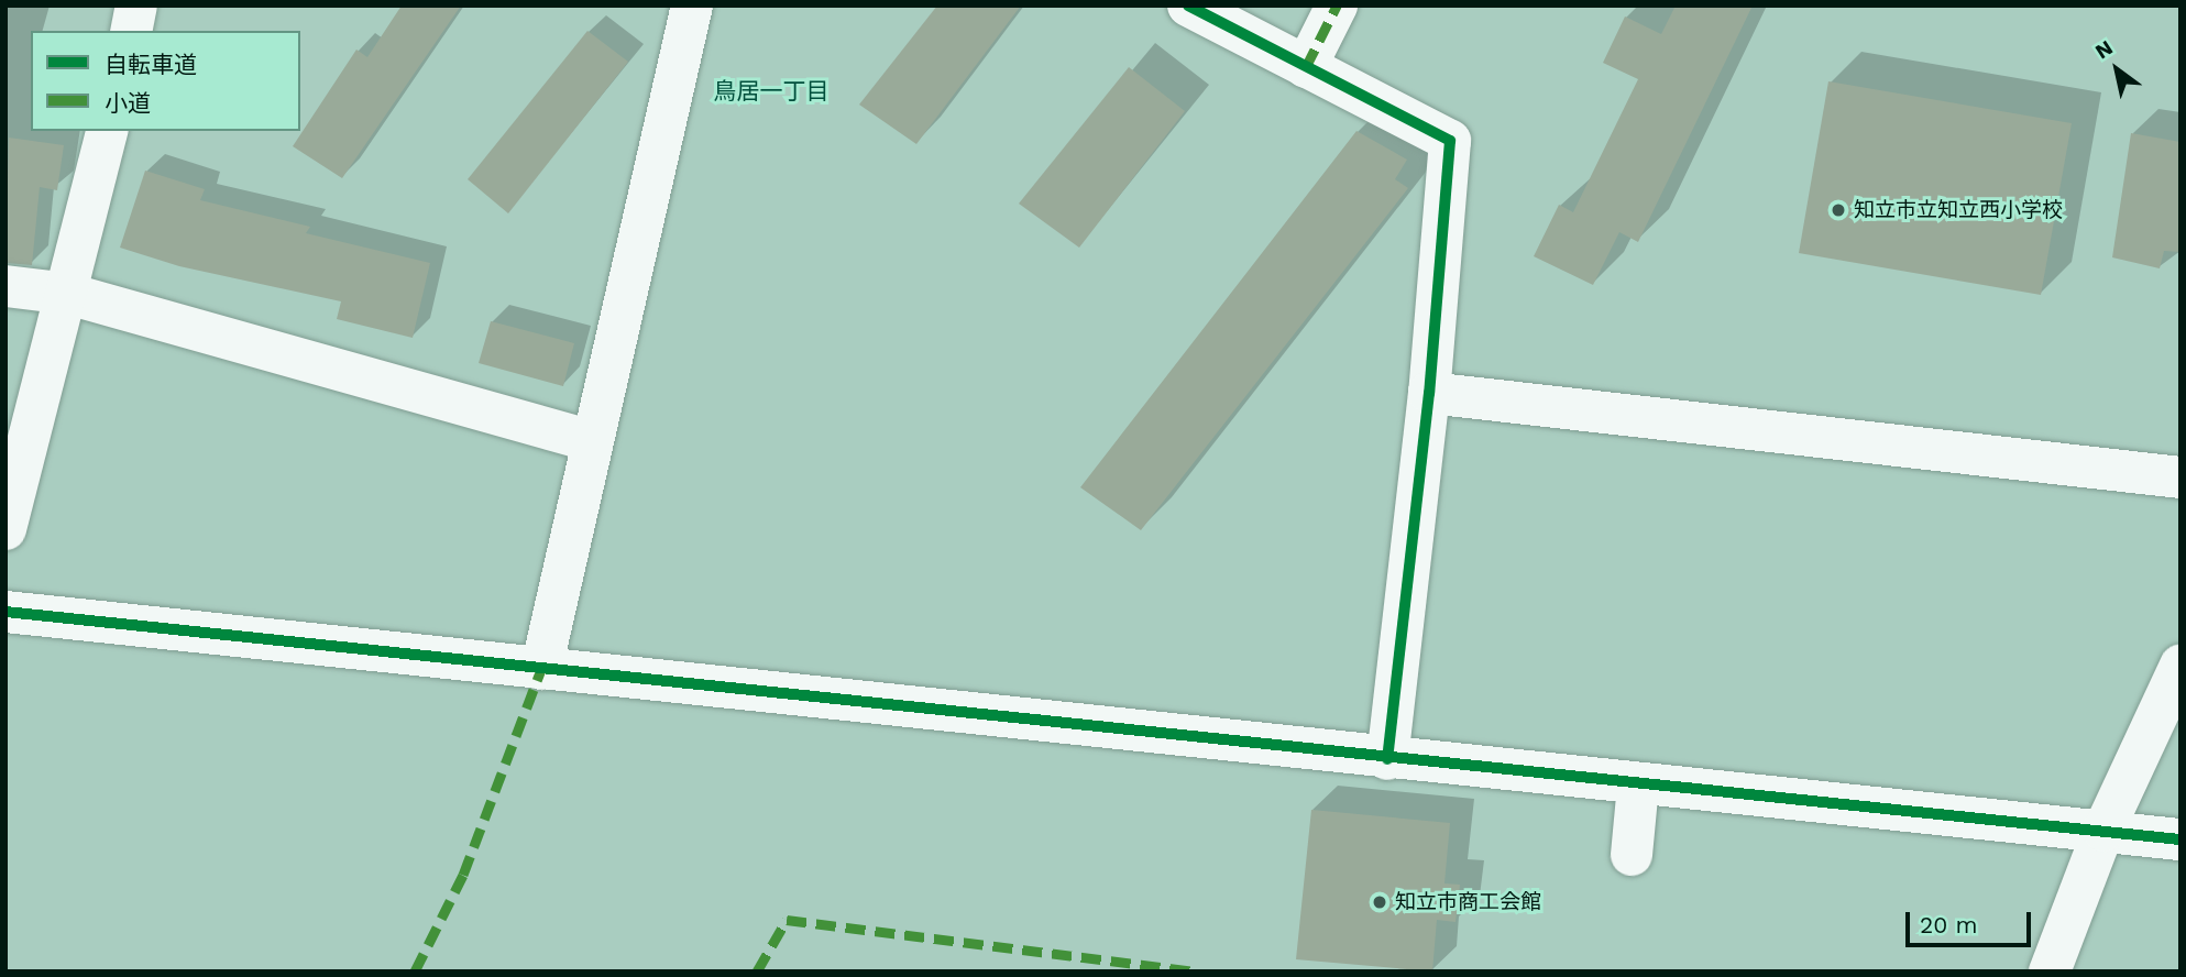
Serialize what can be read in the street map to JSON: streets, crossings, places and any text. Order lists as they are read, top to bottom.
{
  "districts": ["鳥居一丁目"],
  "places": ["知立市立知立西小学校", "知立市商工会館"],
  "legend": ["自転車道", "小道"],
  "scale_bar": "20 m",
  "north": "top left"
}
